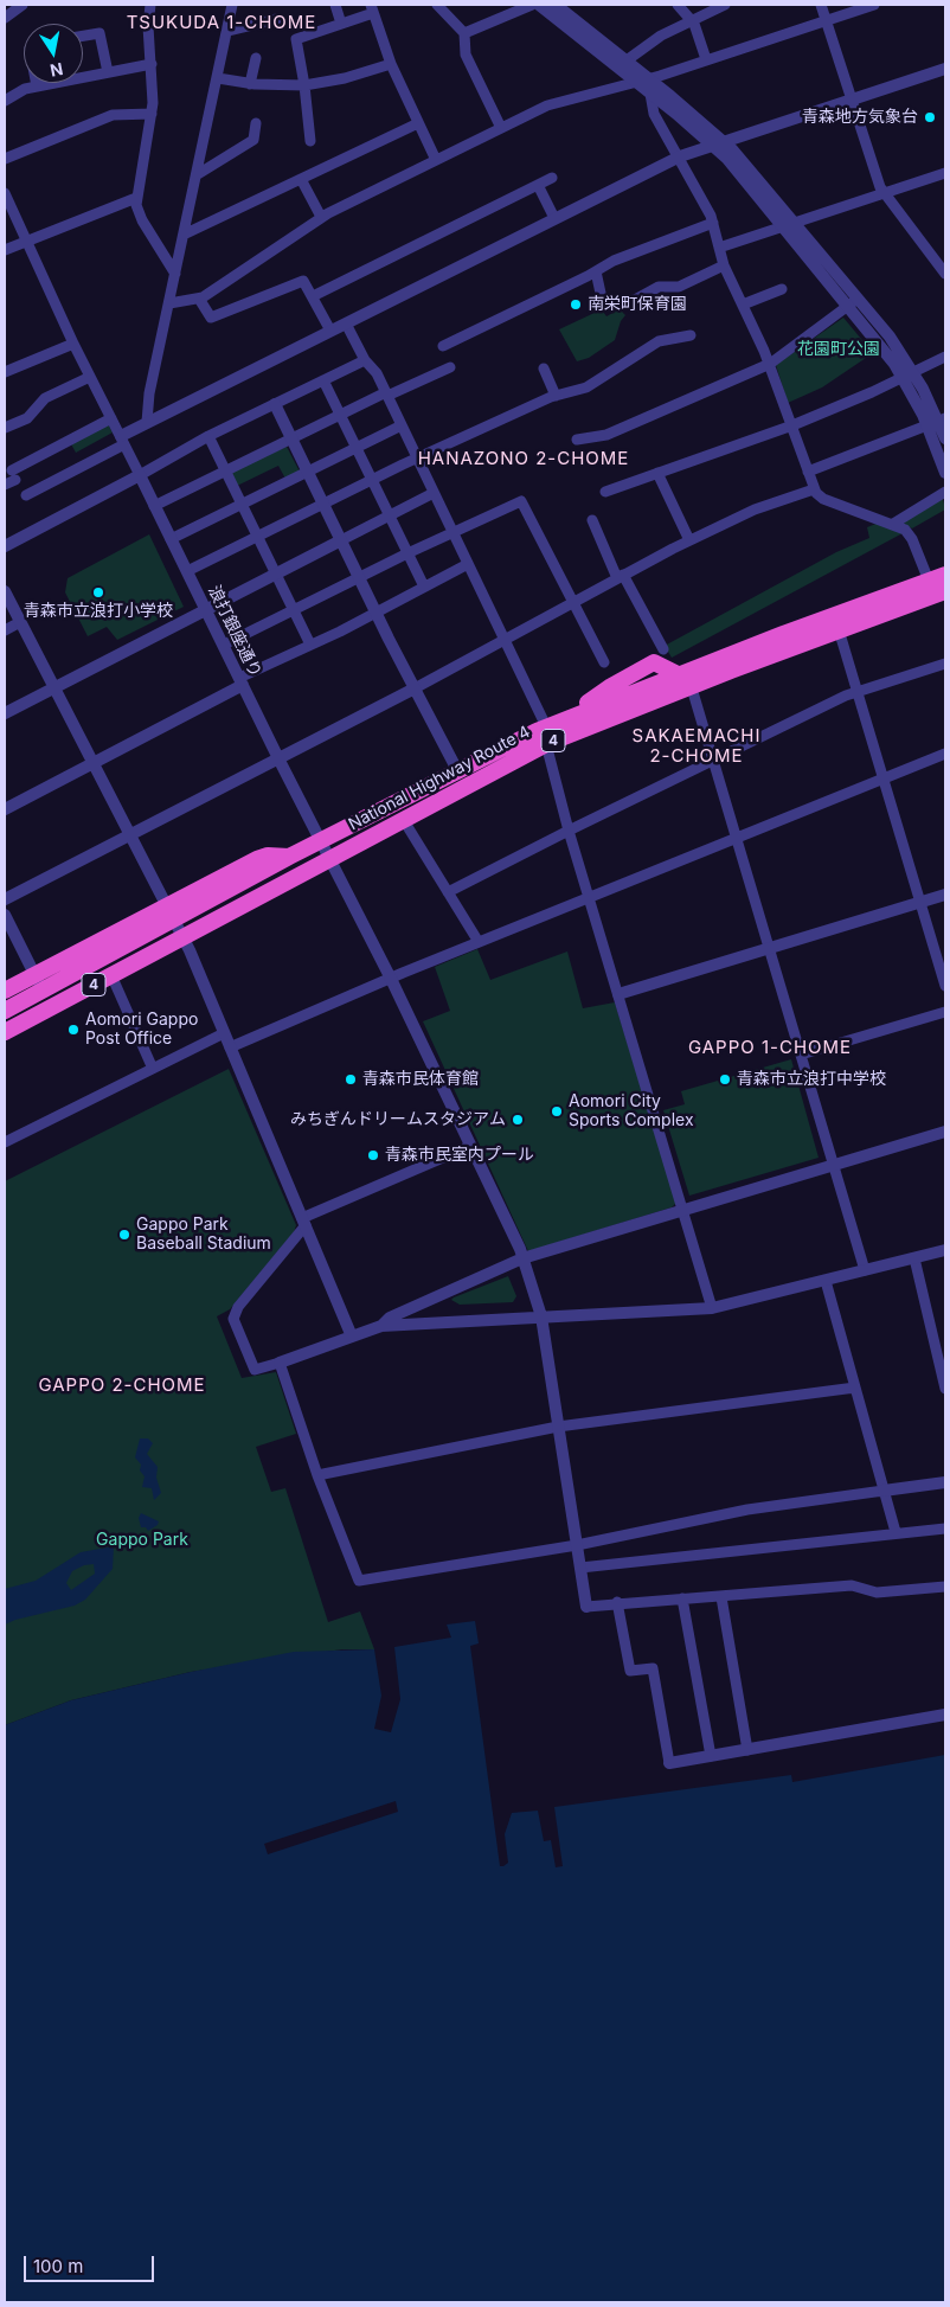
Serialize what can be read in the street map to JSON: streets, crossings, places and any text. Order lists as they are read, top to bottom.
{
  "streets": {
    "highway": ["4", "National Highway Route 4"],
    "street": ["浪打銀座通り"]
  },
  "crossings": [
    ["浪打銀座通り", "National Highway Route 4"],
    ["4", "National Highway Route 4"]
  ],
  "districts": [
    "TSUKUDA 1-CHOME",
    "HANAZONO 2-CHOME",
    "SAKAEMACHI 2-CHOME",
    "GAPPO 1-CHOME",
    "GAPPO 2-CHOME"
  ],
  "parks": ["花園町公園", "Gappo Park"],
  "places": [
    "青森地方気象台",
    "南栄町保育園",
    "青森市立浪打小学校",
    "Aomori Gappo Post Office",
    "青森市民体育館",
    "青森市立浪打中学校",
    "Aomori City Sports Complex",
    "みちぎんドリームスタジアム",
    "青森市民室内プール",
    "Gappo Park Baseball Stadium"
  ],
  "scale_bar": "100 m",
  "north": "bottom"
}
